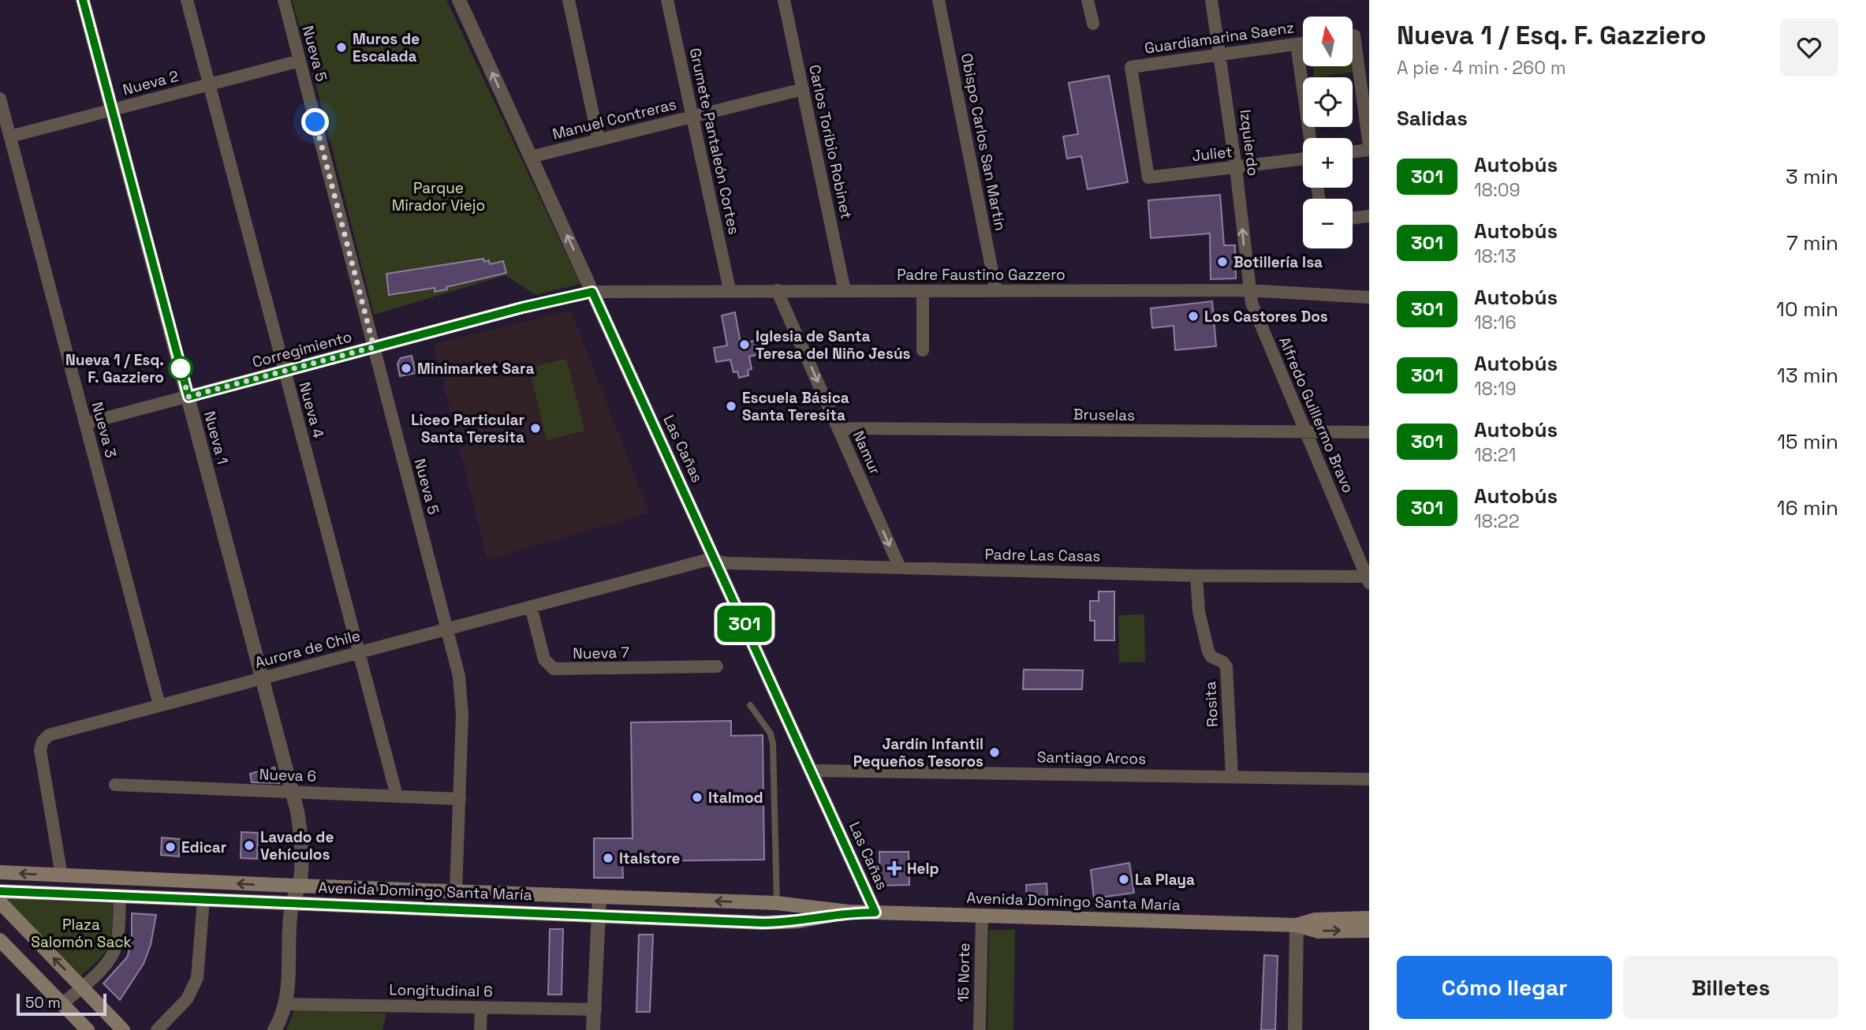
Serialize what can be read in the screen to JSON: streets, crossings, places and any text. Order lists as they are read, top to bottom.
{
  "streets": {
    "main road": ["Avenida Domingo Santa María"],
    "street": [
      "Guardiamarina Saenz",
      "Nueva 5",
      "Nueva 2",
      "Manuel Contreras",
      "Grumete Pantaleón Cortes",
      "Carlos Toribio Robinet",
      "Obispo Carlos San Martín",
      "Izquierdo",
      "Juliet",
      "Padre Faustino Gazzero",
      "Corregimiento",
      "Nueva 4",
      "Bruselas",
      "Alfredo Guillermo Bravo",
      "Nueva 3",
      "Nueva 1",
      "Las Cañas",
      "Namur",
      "Padre Las Casas",
      "Aurora de Chile",
      "Nueva 7",
      "Rosita",
      "Santiago Arcos",
      "Nueva 6",
      "15 Norte",
      "Longitudinal 6"
    ]
  },
  "crossings": [
    ["Guardiamarina Saenz", "Izquierdo"],
    ["Guardiamarina Saenz", "Juliet"],
    ["Nueva 5", "Nueva 2"],
    ["Nueva 5", "Corregimiento"],
    ["Nueva 5", "Aurora de Chile"],
    ["Nueva 5", "Nueva 6"],
    ["Nueva 5", "Avenida Domingo Santa María"],
    ["Nueva 2", "Nueva 4"],
    ["Nueva 2", "Nueva 3"],
    ["Nueva 2", "Nueva 1"],
    ["Manuel Contreras", "Grumete Pantaleón Cortes"],
    ["Manuel Contreras", "Carlos Toribio Robinet"],
    ["Manuel Contreras", "Las Cañas"],
    ["Grumete Pantaleón Cortes", "Padre Faustino Gazzero"],
    ["Carlos Toribio Robinet", "Padre Faustino Gazzero"],
    ["Obispo Carlos San Martín", "Padre Faustino Gazzero"],
    ["Izquierdo", "Juliet"],
    ["Izquierdo", "Padre Faustino Gazzero"],
    ["Izquierdo", "Alfredo Guillermo Bravo"],
    ["Padre Faustino Gazzero", "Corregimiento"],
    ["Padre Faustino Gazzero", "Alfredo Guillermo Bravo"],
    ["Padre Faustino Gazzero", "Las Cañas"],
    ["Padre Faustino Gazzero", "Namur"],
    ["Corregimiento", "Nueva 4"],
    ["Corregimiento", "Nueva 3"],
    ["Corregimiento", "Nueva 1"],
    ["Corregimiento", "Las Cañas"],
    ["Nueva 4", "Aurora de Chile"],
    ["Nueva 4", "Nueva 6"],
    ["Bruselas", "Alfredo Guillermo Bravo"],
    ["Bruselas", "Namur"],
    ["Alfredo Guillermo Bravo", "Padre Las Casas"],
    ["Nueva 3", "Aurora de Chile"],
    ["Nueva 1", "Aurora de Chile"],
    ["Nueva 1", "Nueva 6"],
    ["Nueva 1", "Avenida Domingo Santa María"],
    ["Las Cañas", "Padre Las Casas"],
    ["Las Cañas", "Aurora de Chile"],
    ["Las Cañas", "Santiago Arcos"],
    ["Las Cañas", "Avenida Domingo Santa María"],
    ["Namur", "Padre Las Casas"],
    ["Padre Las Casas", "Aurora de Chile"],
    ["Padre Las Casas", "Rosita"],
    ["Aurora de Chile", "Nueva 7"],
    ["Aurora de Chile", "Avenida Domingo Santa María"],
    ["Rosita", "Santiago Arcos"],
    ["Avenida Domingo Santa María", "15 Norte"]
  ],
  "one_way": ["Izquierdo", "Namur"],
  "parks": ["Parque Mirador Viejo", "Plaza Salomón Sack"],
  "places": {
    "other": [
      "Muros de Escalada",
      "Botillería Isa",
      "Los Castores Dos",
      "Iglesia de Santa Teresa del Niño Jesús",
      "Nueva 1 / Esq. F. Gazziero",
      "Minimarket Sara",
      "Escuela Básica Santa Teresita",
      "Liceo Particular Santa Teresita",
      "Jardín Infantil Pequeños Tesoros",
      "Italmod",
      "Lavado de Vehículos",
      "Edicar",
      "Italstore",
      "La Playa"
    ],
    "health": ["Help"]
  },
  "lines": ["bus line 301"],
  "scale_bar": "50 m",
  "north": "top",
  "page": {
    "on_map": "301",
    "heading": [
      ["Nueva 1 / Esq. F. Gazziero", "A pie · 4 min · 260 m"],
      "Salidas"
    ],
    "map_buttons": ["+", "−"],
    "list": [
      {
        "mark": "301",
        "name": "Autobús",
        "note": "18:09",
        "value": "3 min"
      },
      {
        "mark": "301",
        "name": "Autobús",
        "note": "18:13",
        "value": "7 min"
      },
      {
        "mark": "301",
        "name": "Autobús",
        "note": "18:16",
        "value": "10 min"
      },
      {
        "mark": "301",
        "name": "Autobús",
        "note": "18:19",
        "value": "13 min"
      },
      {
        "mark": "301",
        "name": "Autobús",
        "note": "18:21",
        "value": "15 min"
      },
      {
        "mark": "301",
        "name": "Autobús",
        "note": "18:22",
        "value": "16 min"
      }
    ],
    "buttons": ["Cómo llegar", "Billetes"],
    "scale": "50 m"
  }
}
